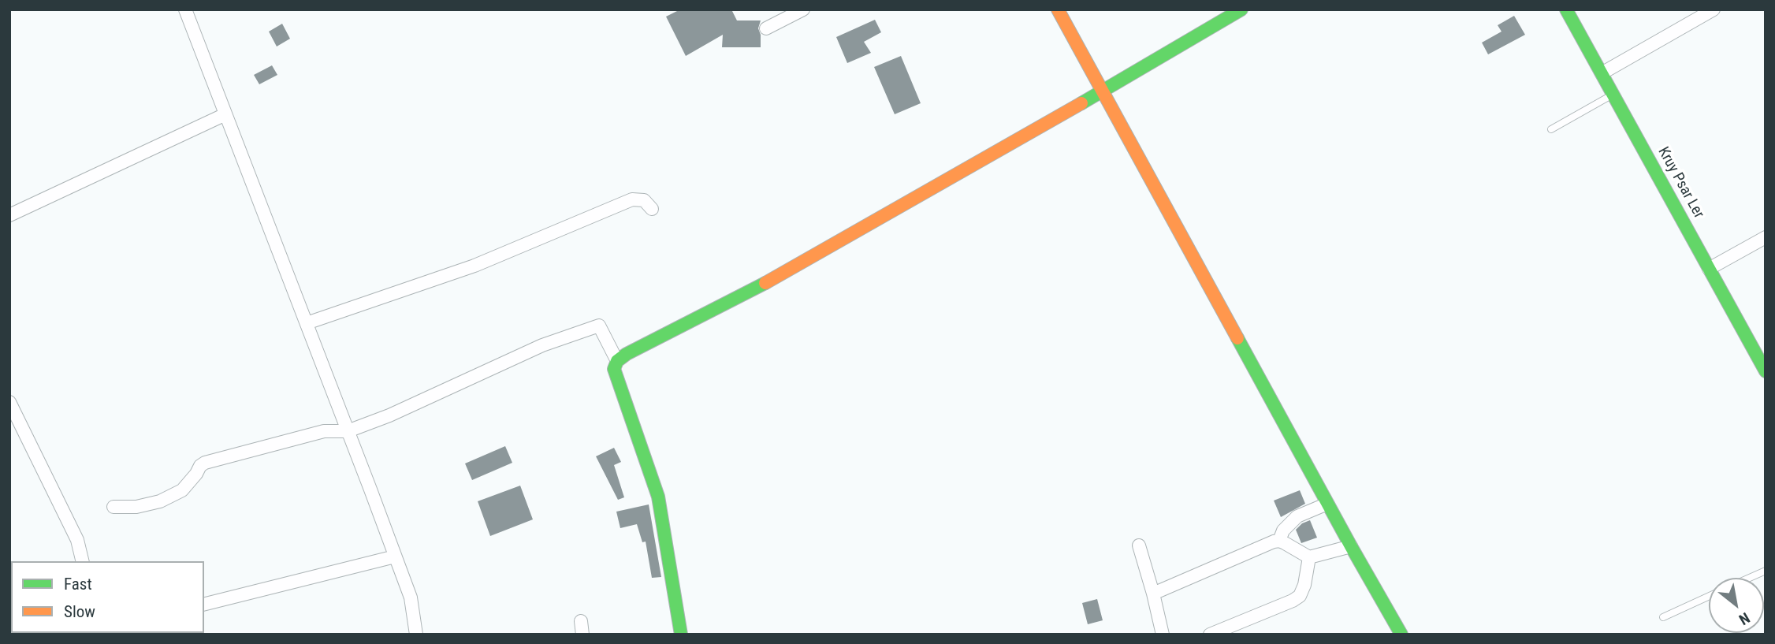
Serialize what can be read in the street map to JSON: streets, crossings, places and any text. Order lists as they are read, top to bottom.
{
  "streets": {
    "street": ["Kruy Psar Ler"]
  },
  "legend": ["Fast", "Slow"],
  "north": "bottom right"
}
